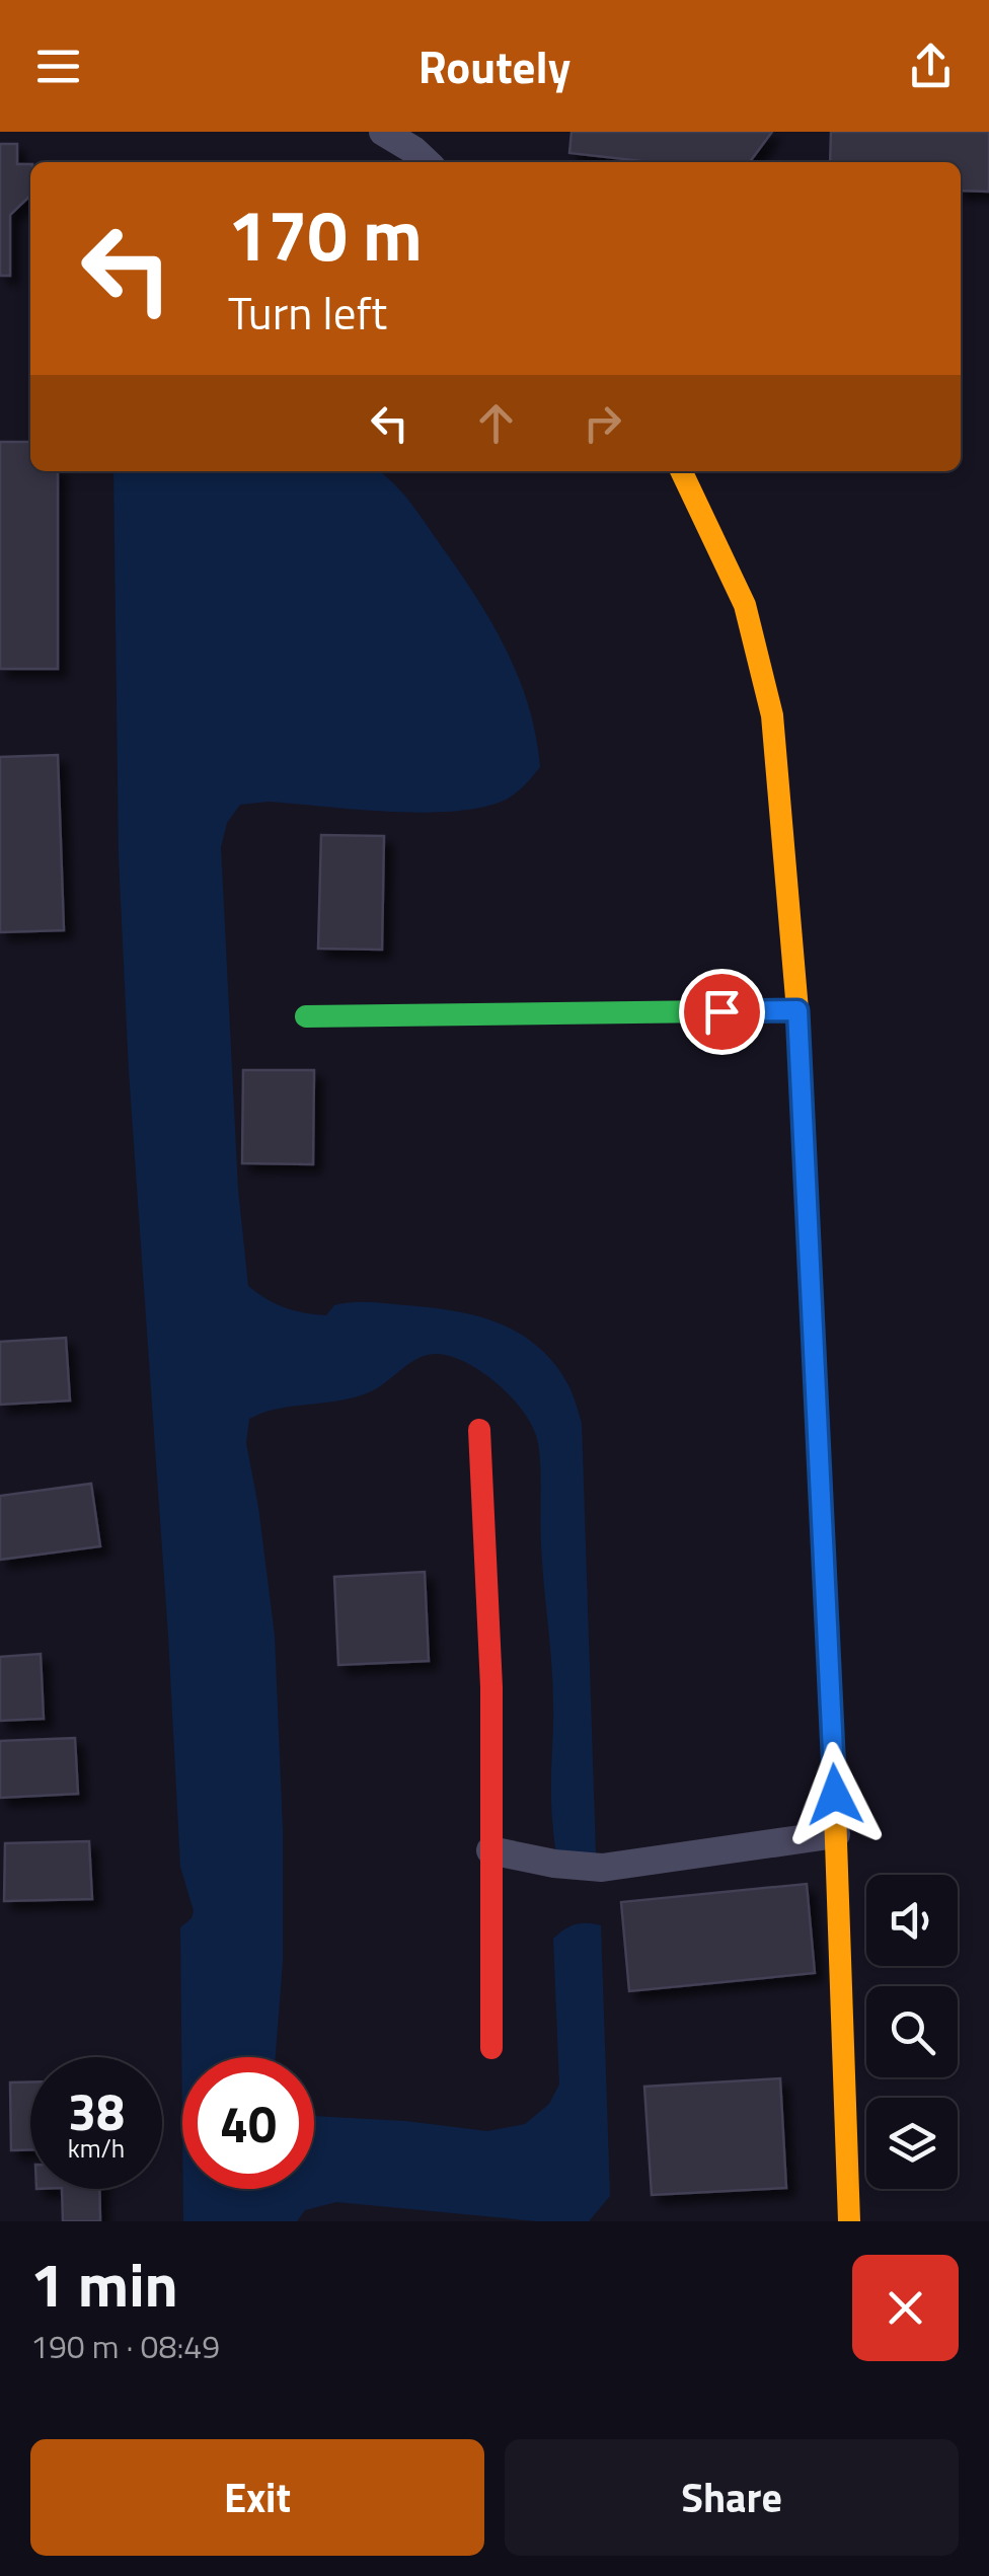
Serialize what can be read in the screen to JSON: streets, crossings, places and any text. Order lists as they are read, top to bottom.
{
  "page": {
    "header": "Routely",
    "turn": ["170 m", "Turn left"],
    "speed": "38 km/h",
    "limit": "40",
    "heading": ["1 min", "190 m · 08:49"],
    "buttons": ["Exit", "Share"]
  }
}
